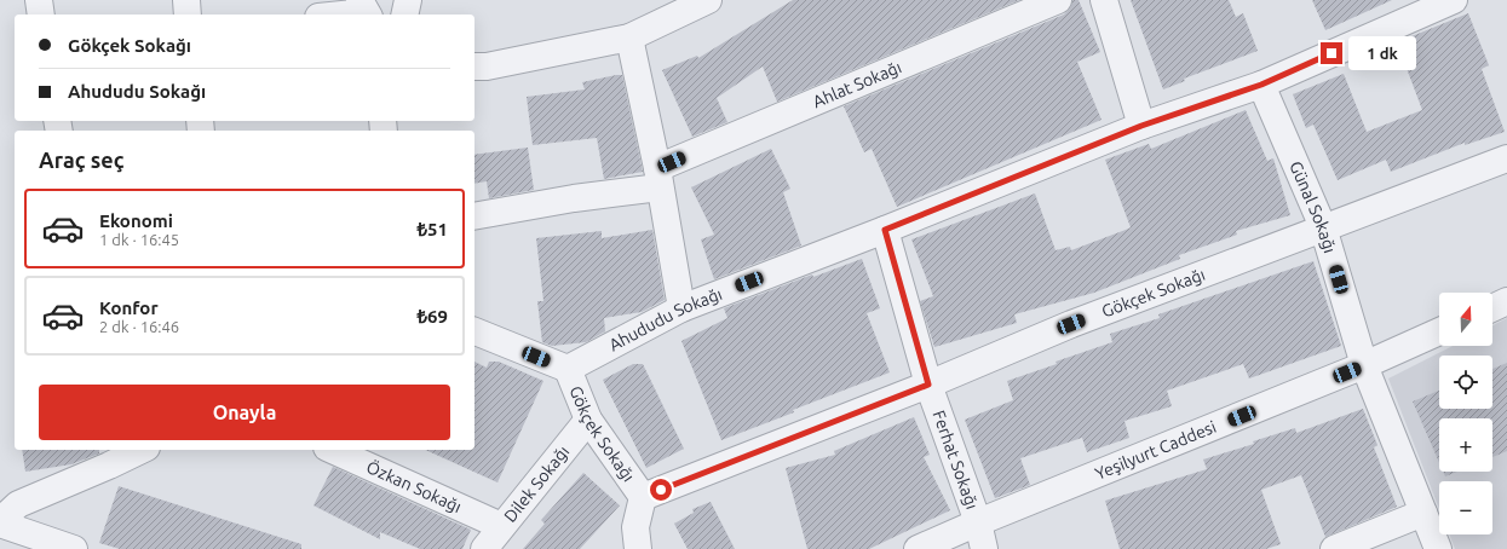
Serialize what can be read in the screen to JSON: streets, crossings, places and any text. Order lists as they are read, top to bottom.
{
  "streets": {
    "street": [
      "Ahlat Sokağı",
      "Günal Sokağı",
      "Gökçek Sokağı",
      "Ahududu Sokağı",
      "Yeşilyurt Caddesi",
      "Ferhat Sokağı",
      "Dilek Sokağı",
      "Özkan Sokağı"
    ]
  },
  "crossings": [
    ["Günal Sokağı", "Gökçek Sokağı"],
    ["Günal Sokağı", "Ahududu Sokağı"],
    ["Günal Sokağı", "Yeşilyurt Caddesi"],
    ["Gökçek Sokağı", "Ahududu Sokağı"],
    ["Gökçek Sokağı", "Ferhat Sokağı"],
    ["Gökçek Sokağı", "Dilek Sokağı"],
    ["Ahududu Sokağı", "Ferhat Sokağı"],
    ["Yeşilyurt Caddesi", "Ferhat Sokağı"],
    ["Dilek Sokağı", "Özkan Sokağı"]
  ],
  "north": "top",
  "page": {
    "banner": ["Gökçek Sokağı", "Ahududu Sokağı"],
    "bubble": "1 dk",
    "heading": "Araç seç",
    "list": [
      {
        "name": "Ekonomi",
        "note": "1 dk · 16:45",
        "value": "₺51"
      },
      {
        "name": "Konfor",
        "note": "2 dk · 16:46",
        "value": "₺69"
      }
    ],
    "map_buttons": ["+", "−"],
    "buttons": "Onayla"
  }
}
